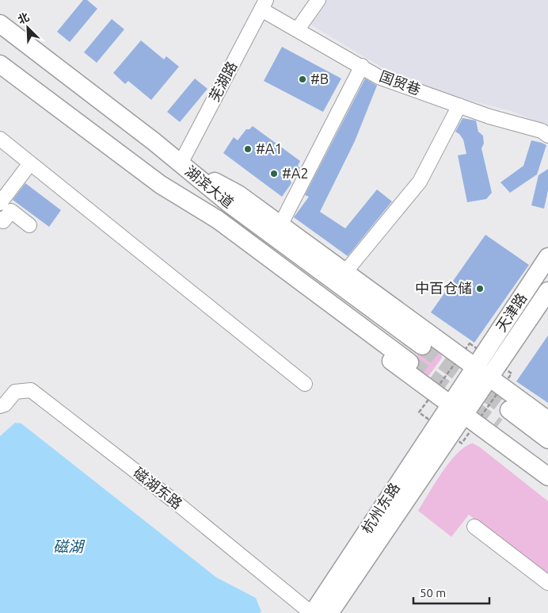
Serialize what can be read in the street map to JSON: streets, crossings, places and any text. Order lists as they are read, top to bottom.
{
  "streets": {
    "main road": ["湖滨大道", "天津路", "杭州东路"],
    "street": ["芜湖路", "国贸巷", "磁湖东路"]
  },
  "crossings": [
    ["芜湖路", "国贸巷"],
    ["芜湖路", "湖滨大道"],
    ["天津路", "杭州东路"],
    ["磁湖东路", "杭州东路"]
  ],
  "water": ["磁湖"],
  "places": [
    "#B",
    "#A1",
    "#A2",
    "中百仓储"
  ],
  "scale_bar": "50 m",
  "north": "top left"
}
